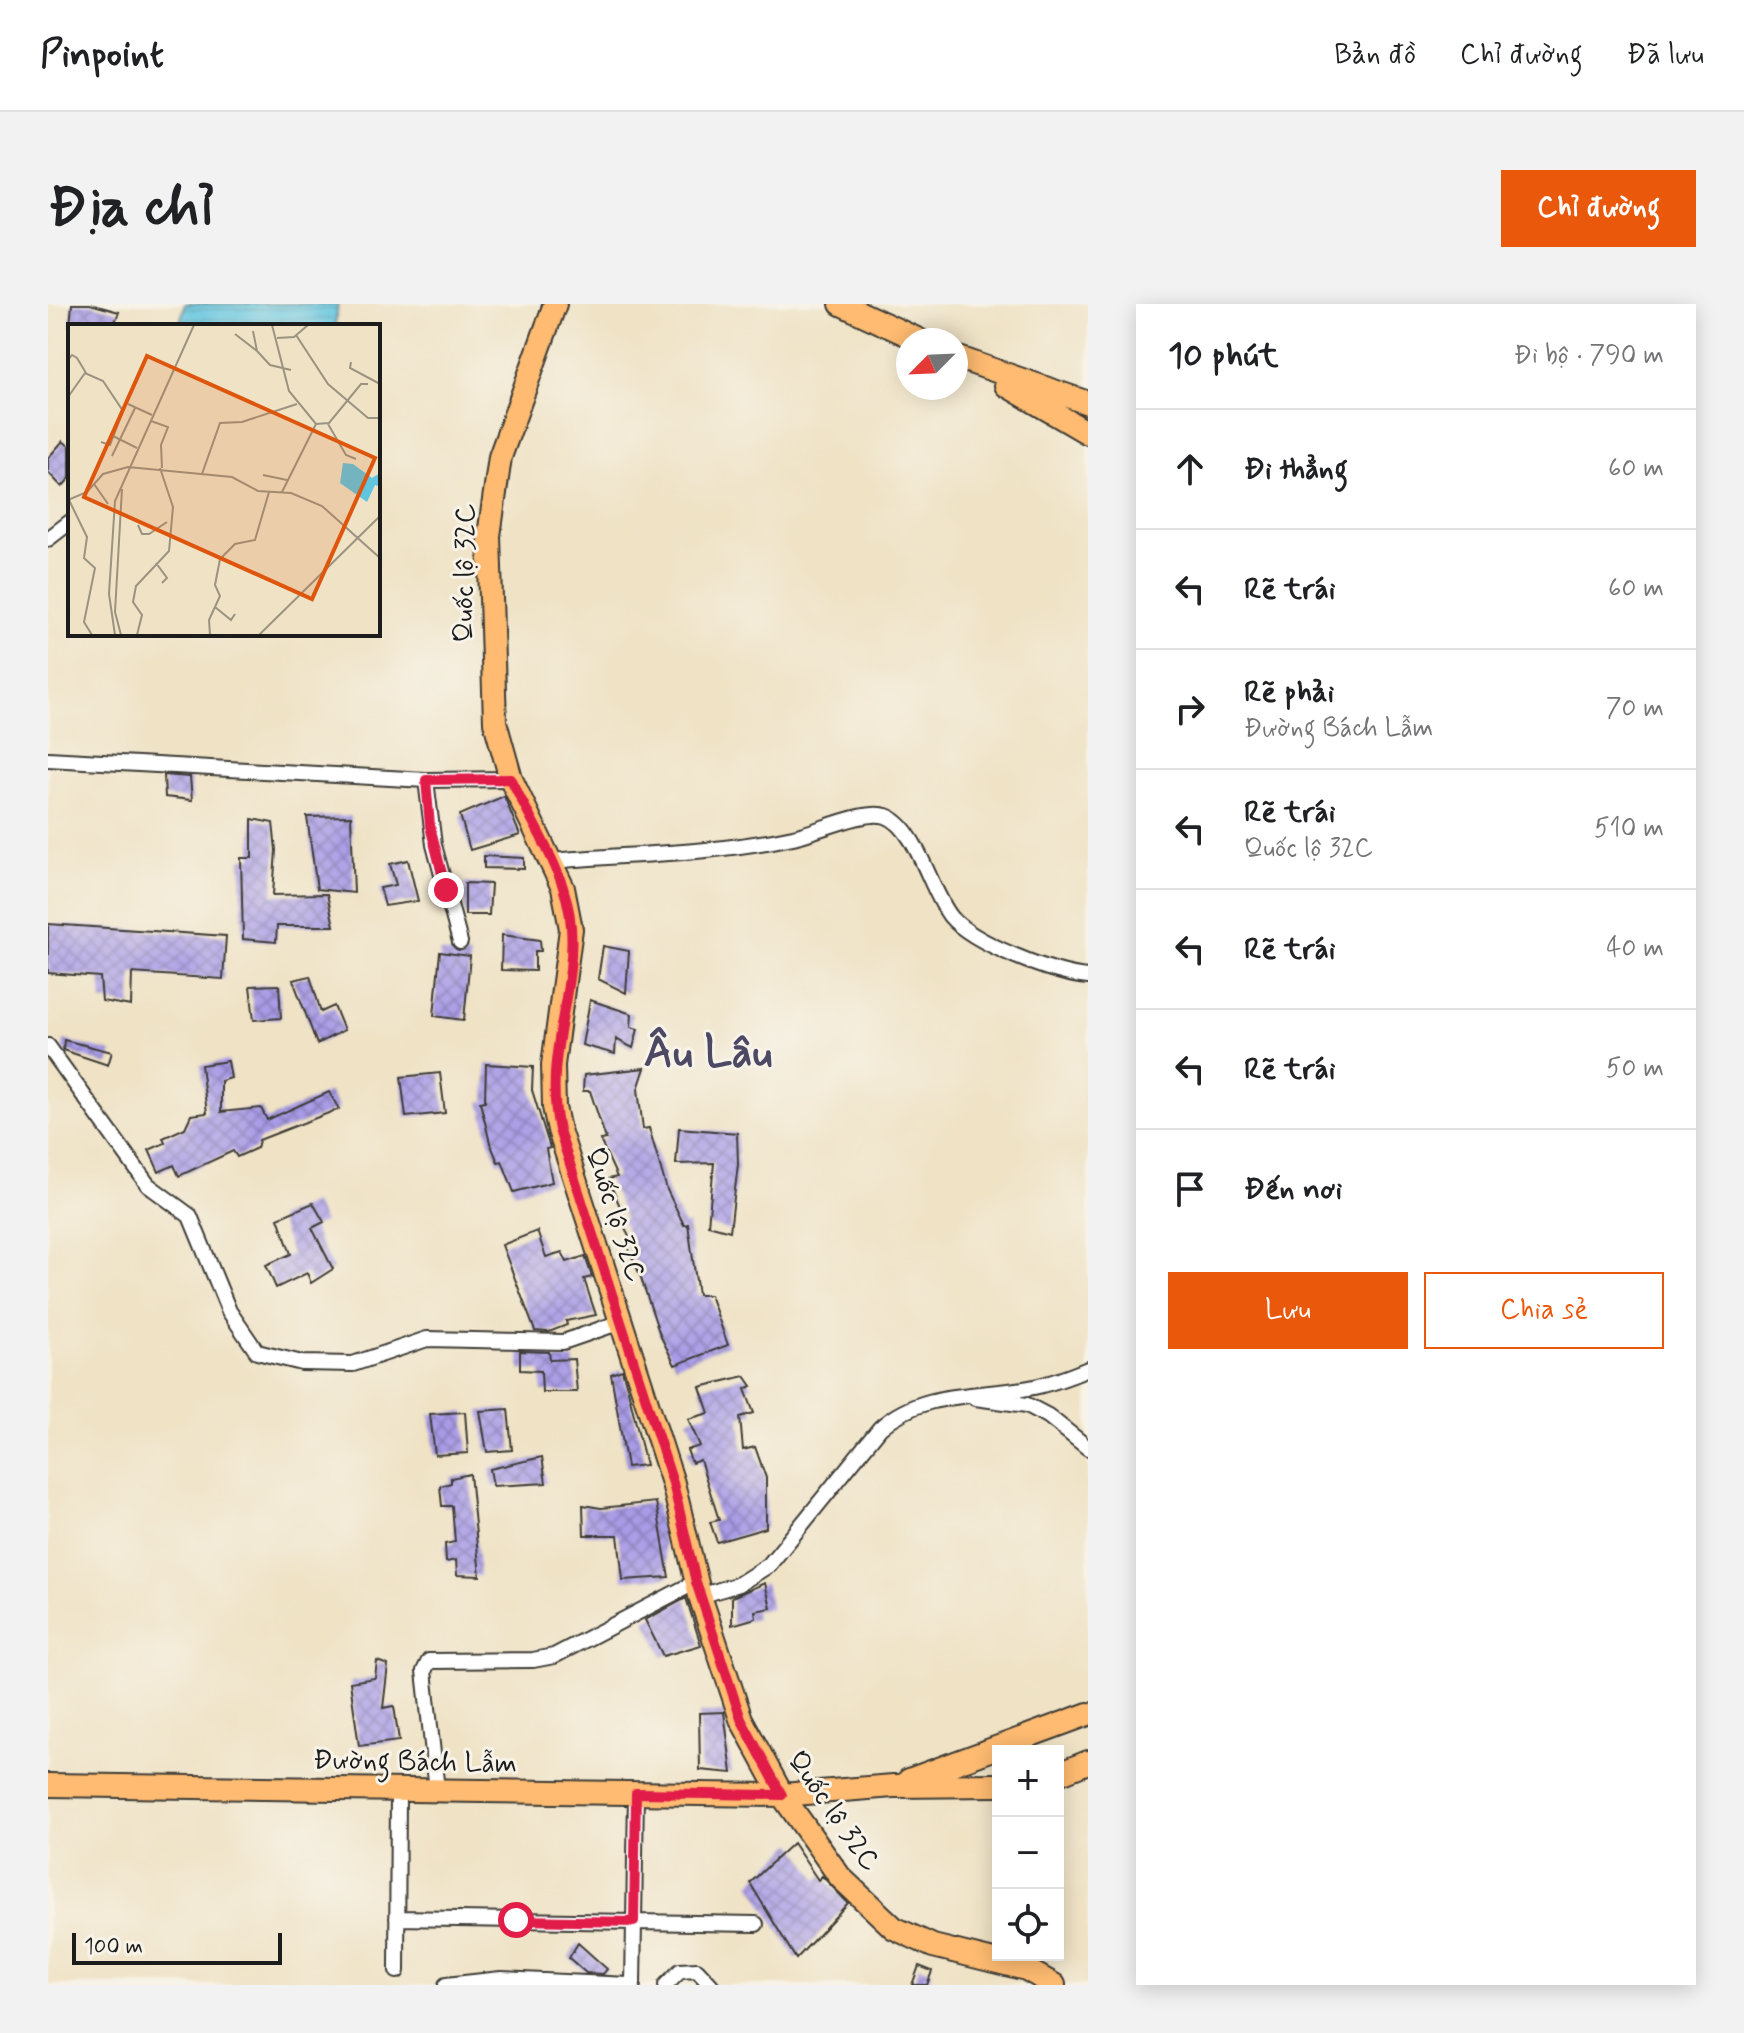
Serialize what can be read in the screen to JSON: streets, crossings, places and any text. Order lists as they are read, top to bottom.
{
  "streets": {
    "main road": ["Quốc lộ 32C", "Đường Bách Lẫm"]
  },
  "crossings": [
    ["Quốc lộ 32C", "Đường Bách Lẫm"]
  ],
  "districts": ["Âu Lâu"],
  "scale_bar": "100 m",
  "north": "bottom left",
  "page": {
    "header": "Pinpoint",
    "nav": ["Bản đồ", "Chỉ đường", "Đã lưu"],
    "buttons": [
      "Chỉ đường",
      ["Lưu", "Chia sẻ"]
    ],
    "title": "Địa chỉ",
    "heading": ["10 phút", "Đi bộ · 790 m"],
    "list": [
      ["Đi thẳng", "60 m"],
      ["Rẽ trái", "60 m"],
      ["Rẽ phải", "Đường Bách Lẫm", "70 m"],
      ["Rẽ trái", "Quốc lộ 32C", "510 m"],
      ["Rẽ trái", "40 m"],
      ["Rẽ trái", "50 m"],
      "Đến nơi"
    ],
    "map_buttons": ["+", "−"],
    "scale": "100 m"
  }
}
